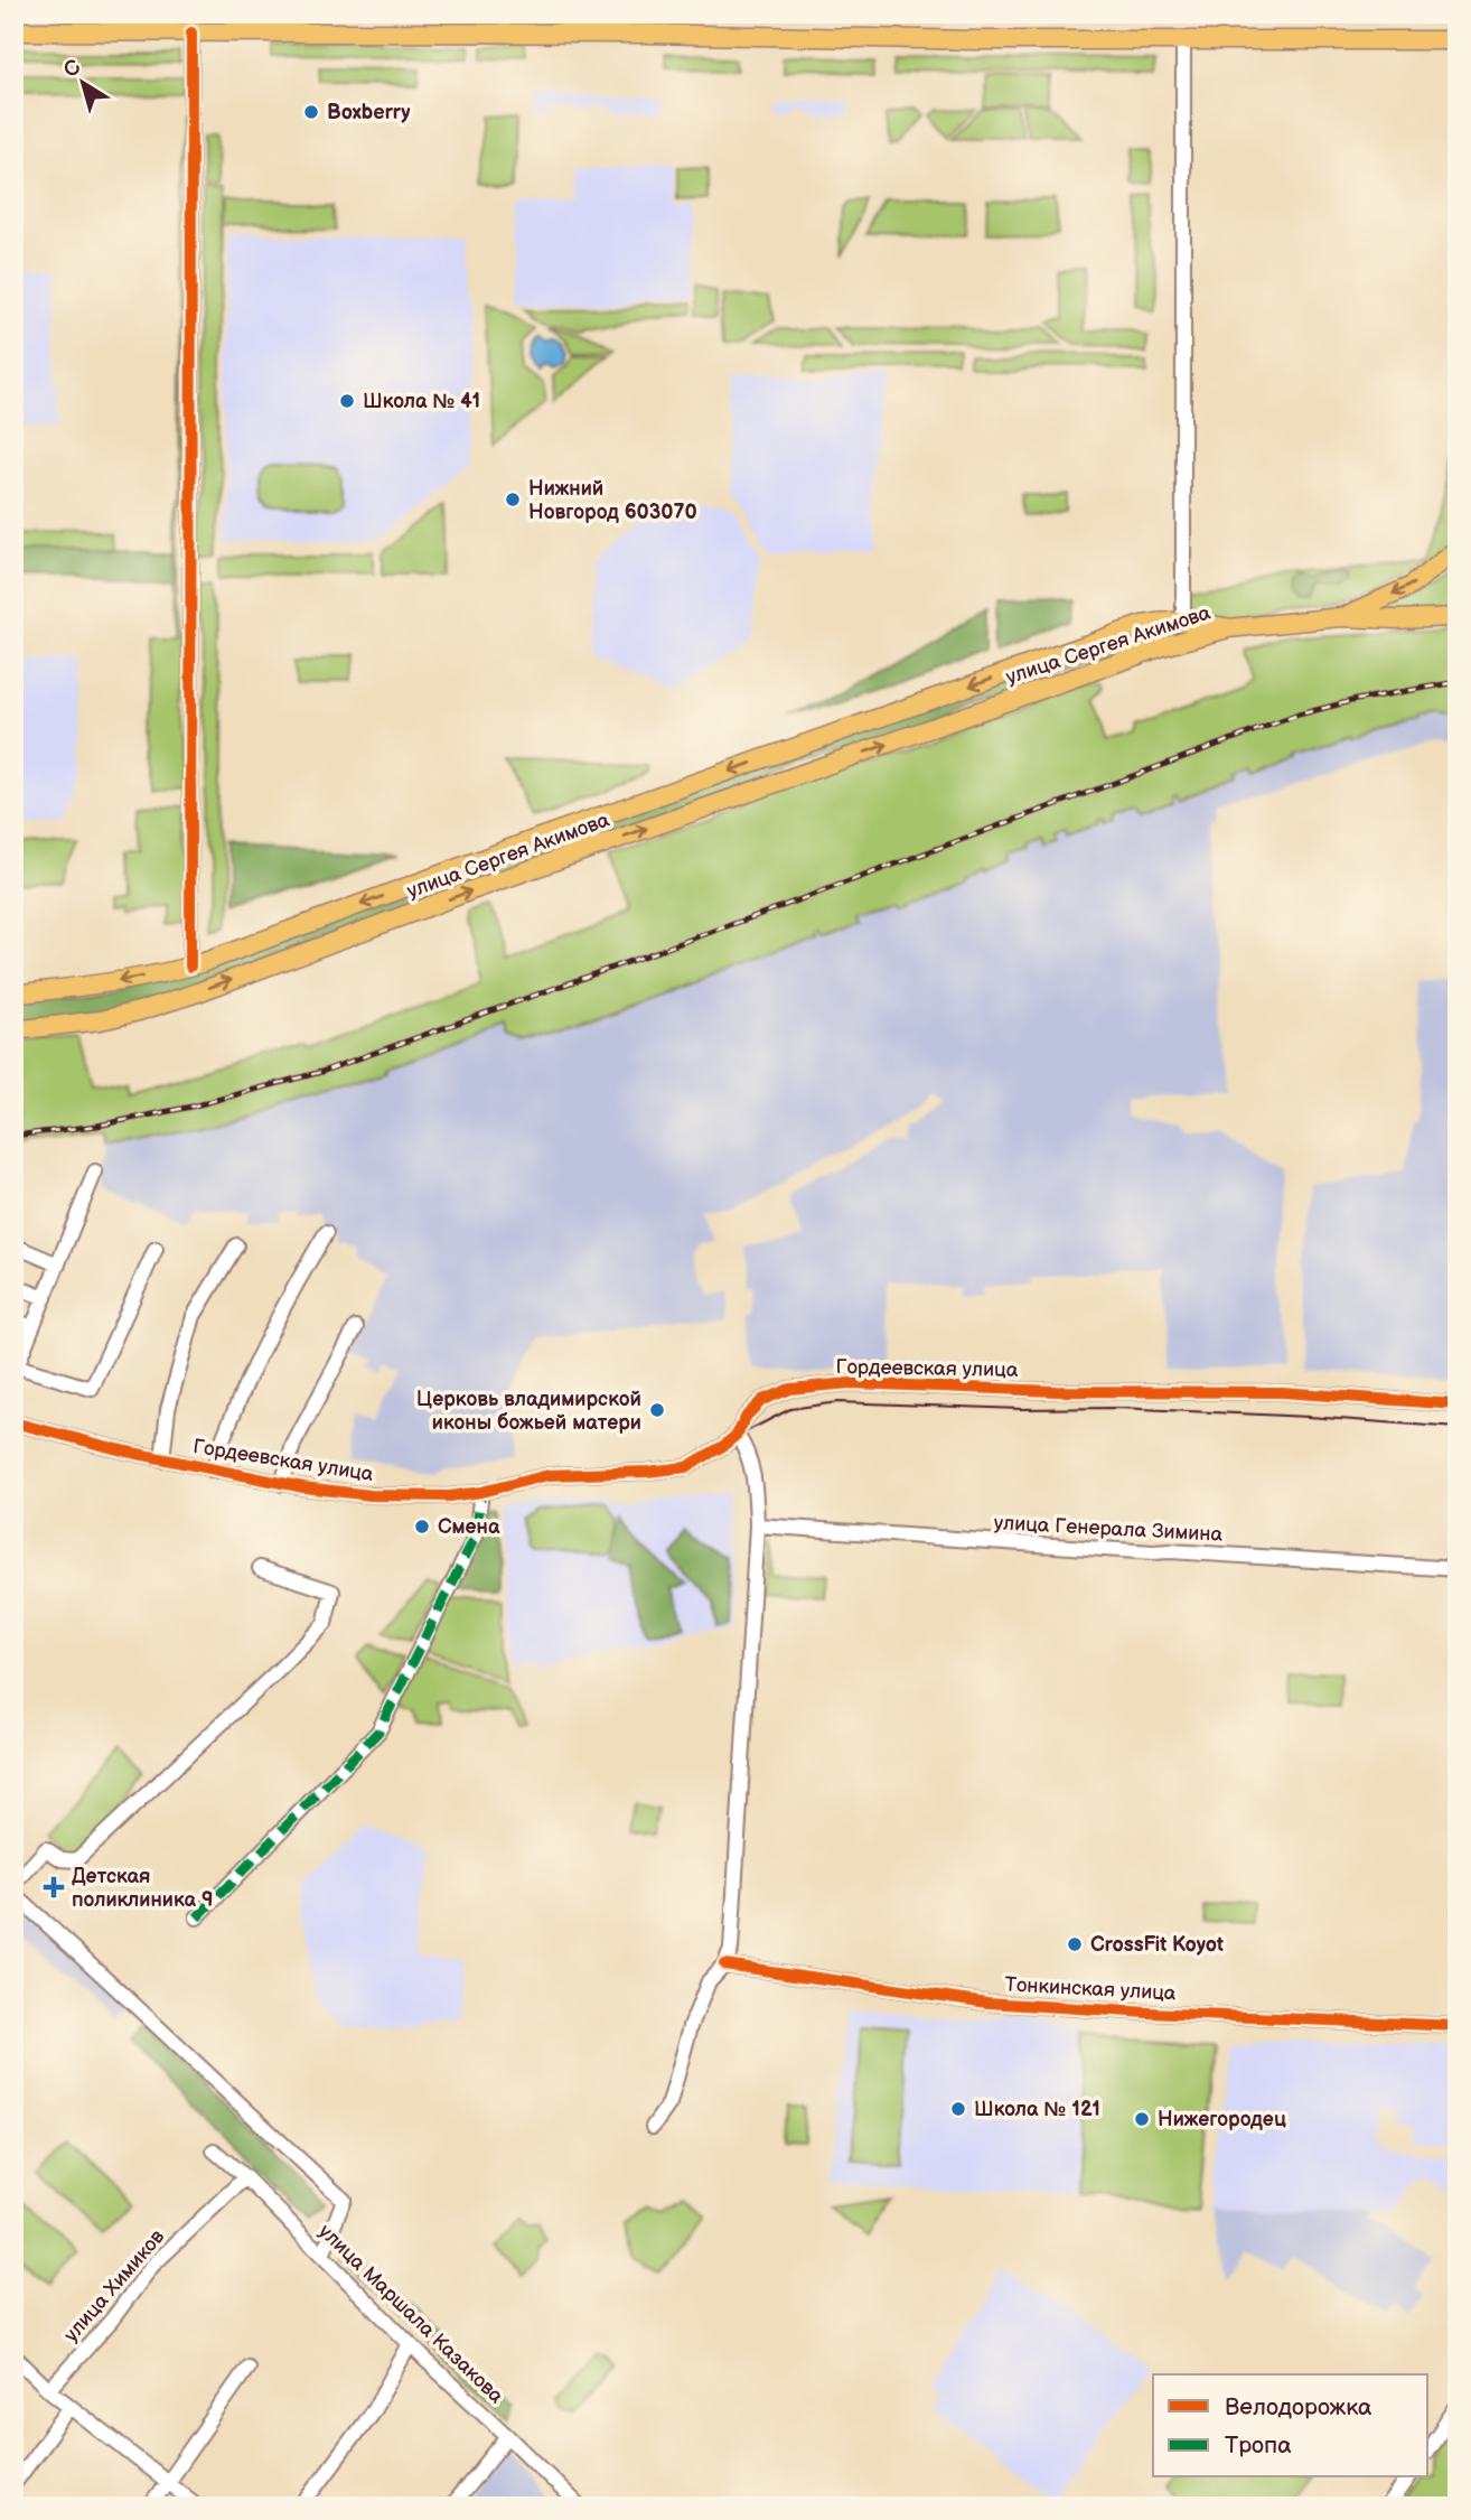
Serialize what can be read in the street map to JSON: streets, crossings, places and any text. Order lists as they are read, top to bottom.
{
  "streets": {
    "main road": ["улица Сергея Акимова"],
    "street": [
      "Гордеевская улица",
      "улица Генерала Зимина",
      "Тонкинская улица",
      "улица Химиков",
      "улица Маршала Казакова"
    ]
  },
  "crossings": [
    ["улица Химиков", "улица Маршала Казакова"]
  ],
  "places": {
    "other": [
      "Boxberry",
      "Школа № 41",
      "Нижний Новгород 603070",
      "Церковь владимирской иконы божьей матери",
      "Смена",
      "CrossFit Koyot",
      "Школа № 121",
      "Нижегородец"
    ],
    "health": ["Детская поликлиника 9"]
  },
  "legend": ["Велодорожка", "Тропа"],
  "north": "top left"
}
